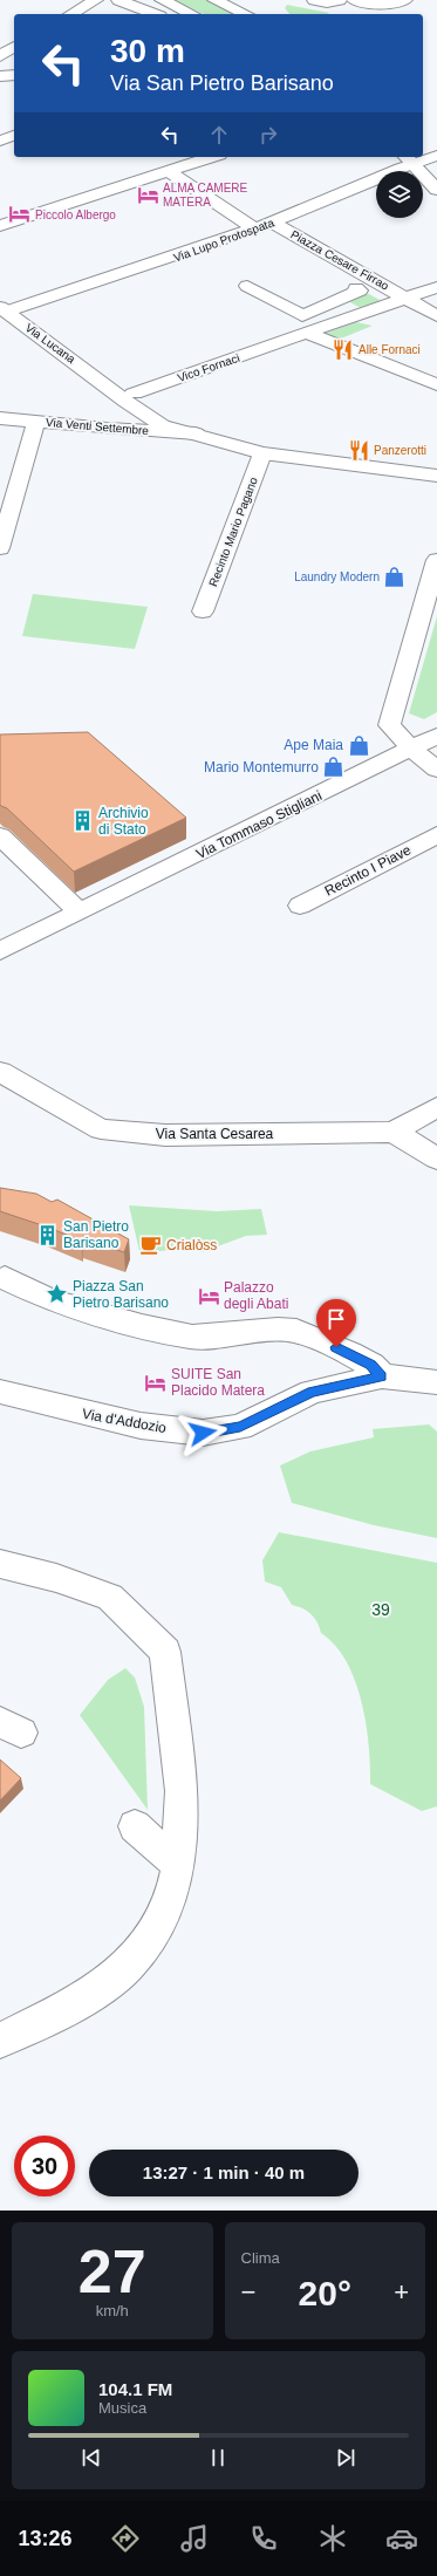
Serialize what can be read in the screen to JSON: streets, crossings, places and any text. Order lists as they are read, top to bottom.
{
  "streets": {
    "street": [
      "Via Lupo Protospata",
      "Piazza Cesare Firrao",
      "Via Lucana",
      "Vico Fornaci",
      "Via Venti Settembre",
      "Recinto Mario Pagano",
      "Via Tommaso Stigliani",
      "Recinto I Piave",
      "Via Santa Cesarea",
      "Via d'Addozio"
    ]
  },
  "crossings": [
    ["Via Lupo Protospata", "Piazza Cesare Firrao"],
    ["Via Lupo Protospata", "Via Lucana"],
    ["Piazza Cesare Firrao", "Vico Fornaci"],
    ["Via Lucana", "Via Venti Settembre"]
  ],
  "parks": ["39"],
  "places": {
    "hotel": [
      "ALMA CAMERE MATERA",
      "Piccolo Albergo",
      "Palazzo degli Abati",
      "SUITE San Placido Matera"
    ],
    "restaurant": ["Alle Fornaci", "Panzerotti"],
    "shop": ["Laundry Modern", "Ape Maia", "Mario Montemurro"],
    "building": ["Archivio di Stato", "San Pietro Barisano"],
    "cafe": ["Crialòss"],
    "place": ["Piazza San Pietro Barisano"]
  },
  "page": {
    "turn": ["30 m", "Via San Pietro Barisano"],
    "limit": "30",
    "trip": "13:27 · 1 min · 40 m",
    "tile": [
      ["27", "km/h"],
      "Clima"
    ],
    "heat": ["−", "20°", "+"],
    "song": ["104.1 FM", "Musica"],
    "tabs": "13:26"
  }
}
